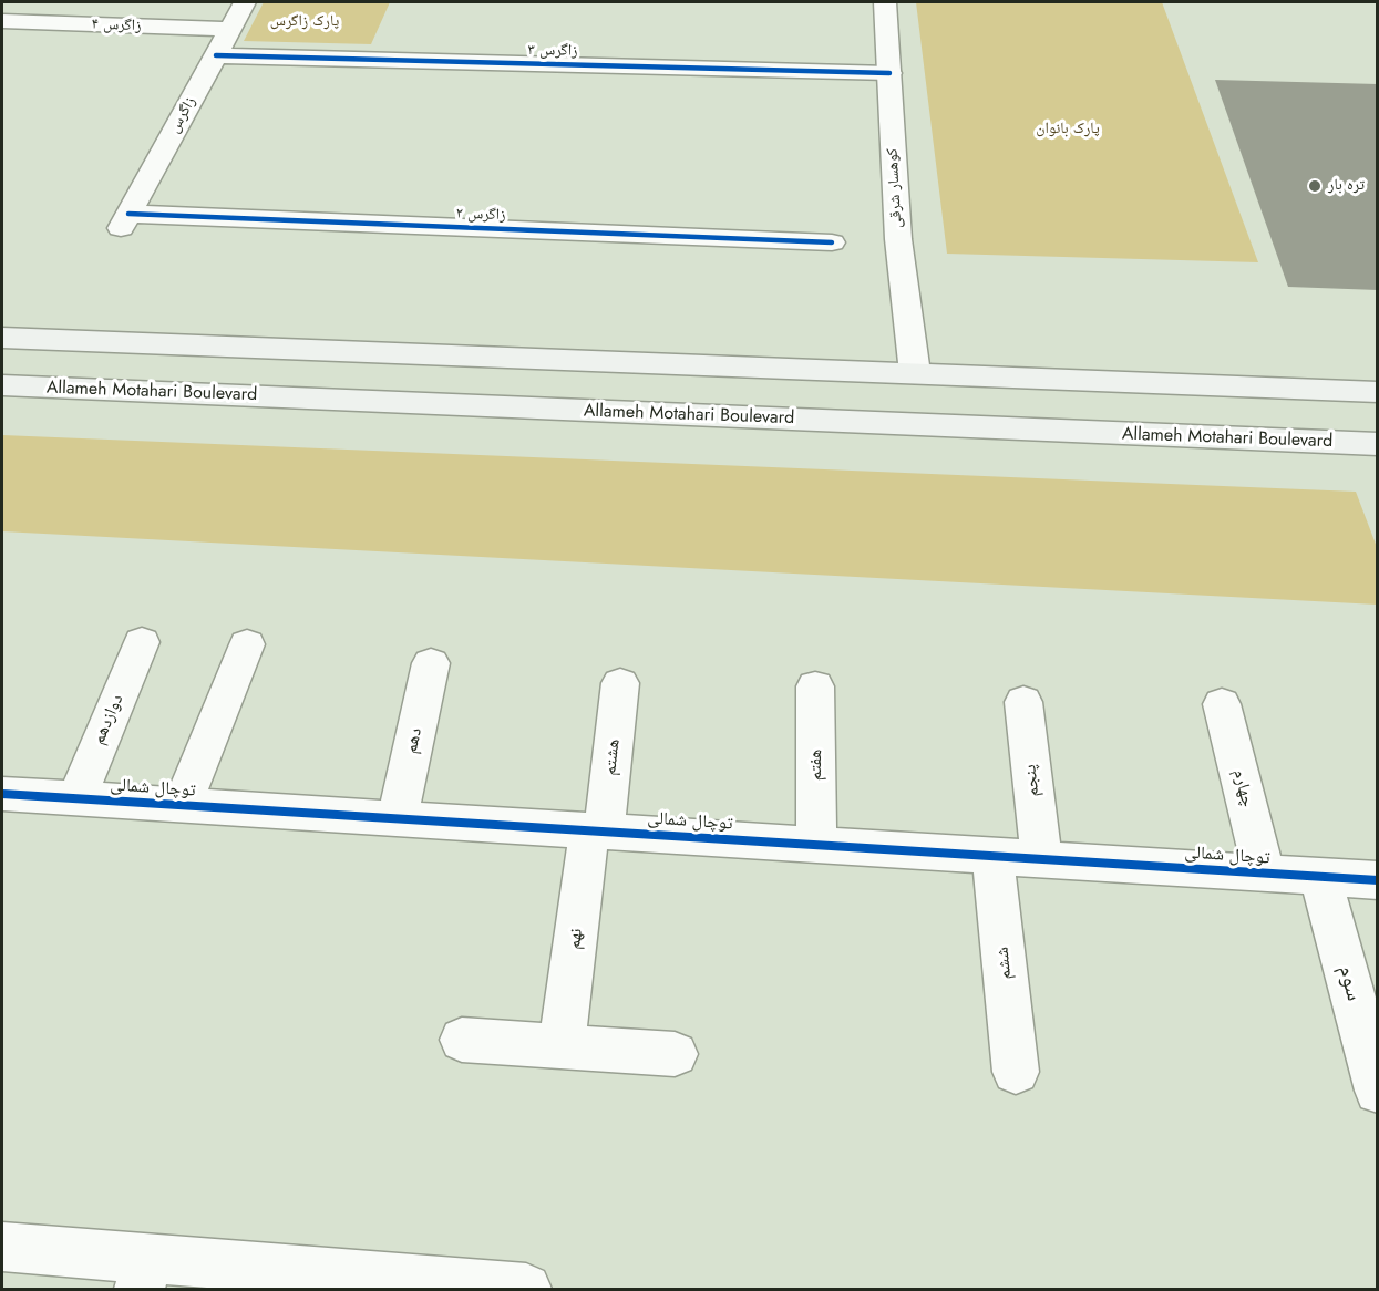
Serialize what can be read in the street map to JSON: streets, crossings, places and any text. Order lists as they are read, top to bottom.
{
  "streets": {
    "main road": ["Allameh Motahari Boulevard"],
    "street": [
      "زاگرس ۴",
      "زاگرس ۳",
      "زاگرس",
      "کوهسار شرقی",
      "زاگرس ۲",
      "دوازدهم",
      "دهم",
      "هشتم",
      "هفتم",
      "پنجم",
      "توچال شمالی",
      "چهارم",
      "نهم",
      "ششم",
      "سوم"
    ]
  },
  "crossings": [
    ["زاگرس ۴", "زاگرس"],
    ["زاگرس ۳", "زاگرس"],
    ["زاگرس ۳", "کوهسار شرقی"],
    ["زاگرس", "زاگرس ۲"],
    ["دوازدهم", "توچال شمالی"],
    ["دهم", "توچال شمالی"],
    ["هشتم", "توچال شمالی"],
    ["هشتم", "نهم"],
    ["هفتم", "توچال شمالی"],
    ["پنجم", "توچال شمالی"],
    ["توچال شمالی", "چهارم"],
    ["توچال شمالی", "نهم"],
    ["توچال شمالی", "ششم"],
    ["توچال شمالی", "سوم"]
  ],
  "parks": ["پارک زاگرس", "پارک بانوان"],
  "places": ["تره بار"]
}
